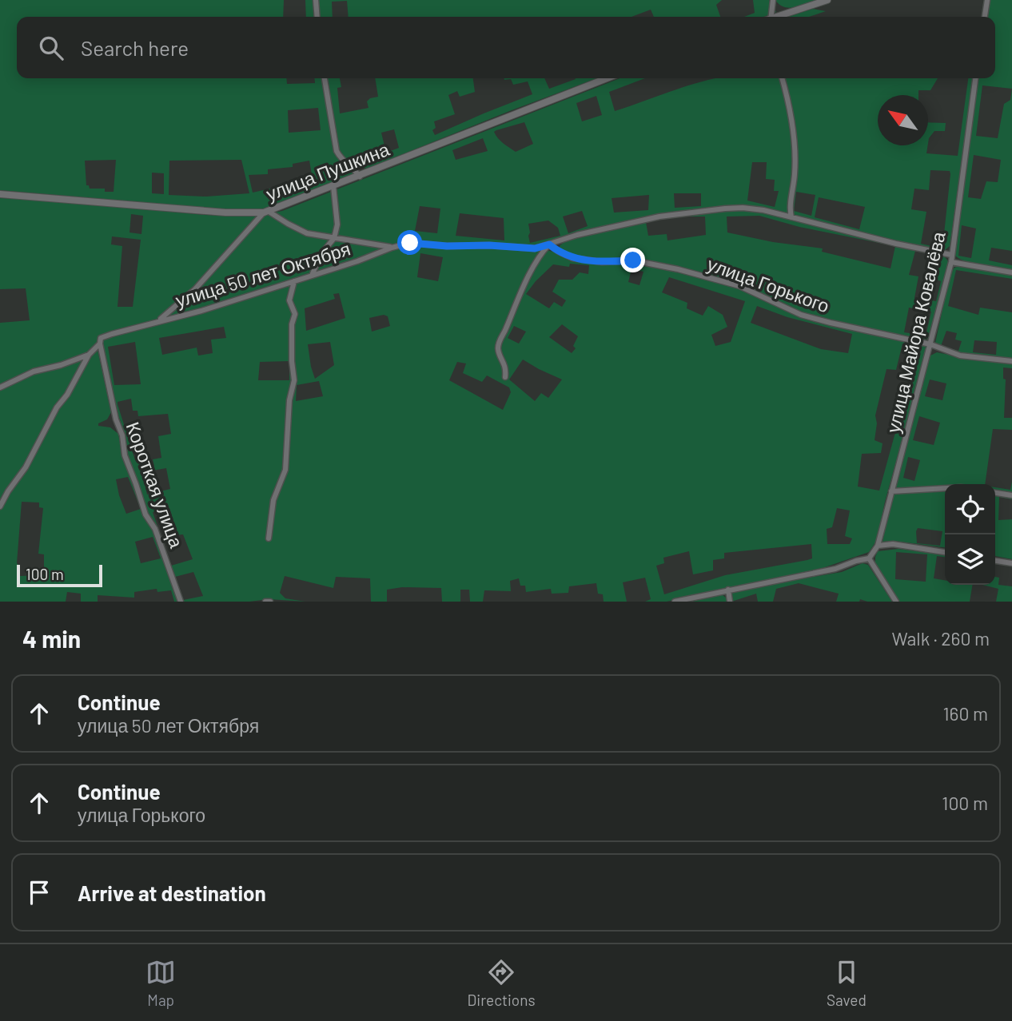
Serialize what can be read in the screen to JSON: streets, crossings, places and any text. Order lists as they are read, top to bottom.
{
  "streets": {
    "street": [
      "улица Пушкина",
      "улица 50 лет Октября",
      "улица Горького",
      "улица Майора Ковалёва",
      "Короткая улица"
    ]
  },
  "crossings": [
    ["улица 50 лет Октября", "улица Горького"],
    ["улица 50 лет Октября", "улица Майора Ковалёва"],
    ["улица 50 лет Октября", "Короткая улица"],
    ["улица Горького", "улица Майора Ковалёва"]
  ],
  "scale_bar": "100 m",
  "north": "top left",
  "page": {
    "search": "Search here",
    "scale": "100 m",
    "heading": ["4 min", "Walk · 260 m"],
    "list": [
      ["Continue", "улица 50 лет Октября", "160 m"],
      ["Continue", "улица Горького", "100 m"],
      "Arrive at destination"
    ],
    "nav": ["Map", "Directions", "Saved"]
  }
}
